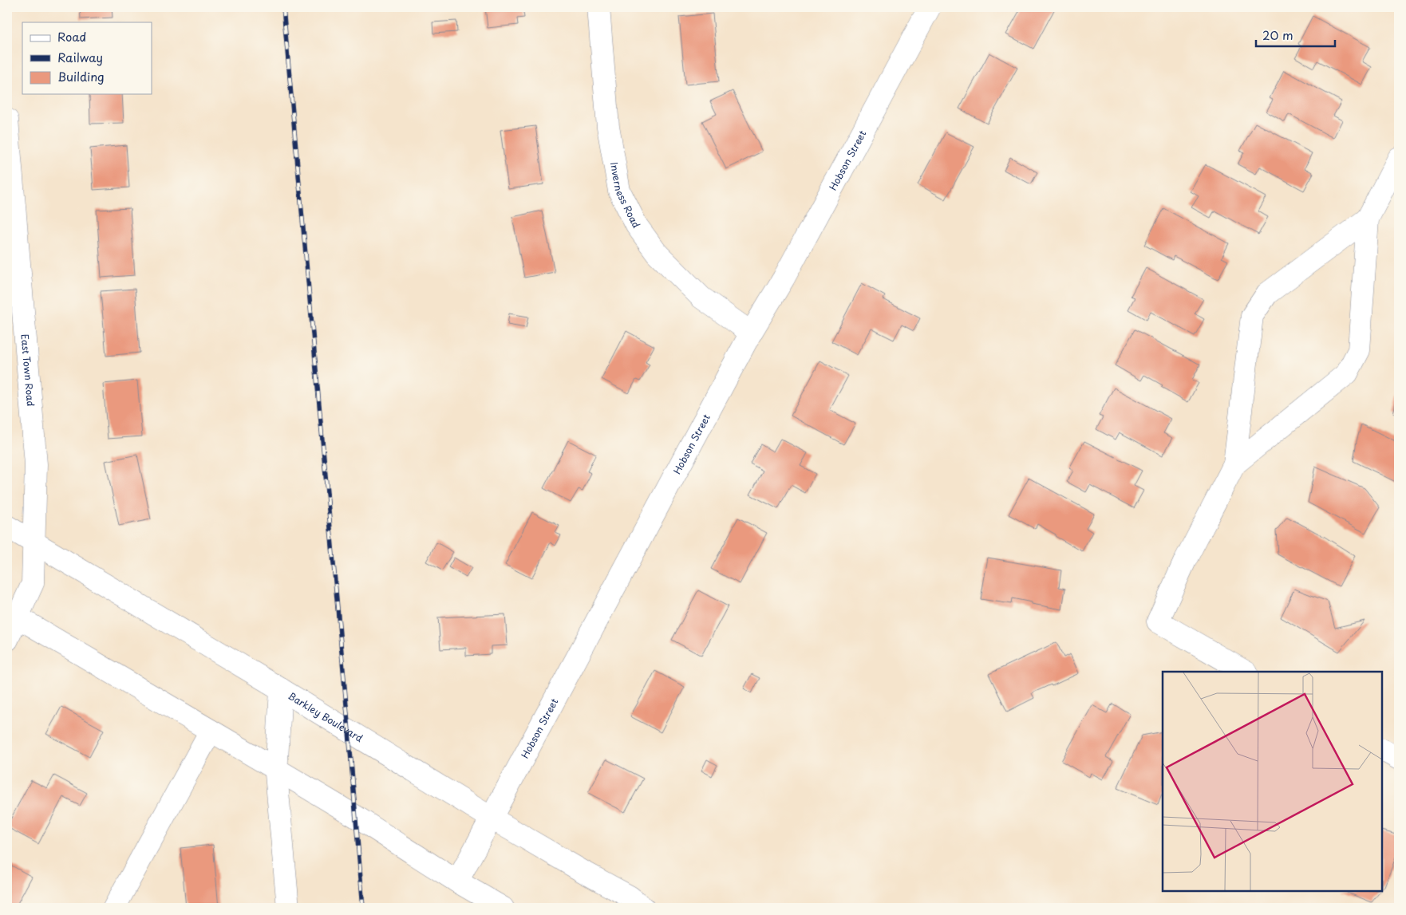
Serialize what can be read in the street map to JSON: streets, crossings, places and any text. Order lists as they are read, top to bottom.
{
  "streets": {
    "street": [
      "Hobson Street",
      "Inverness Road",
      "East Town Road",
      "Barkley Boulevard"
    ]
  },
  "crossings": [
    ["Hobson Street", "Inverness Road"],
    ["Hobson Street", "Barkley Boulevard"],
    ["East Town Road", "Barkley Boulevard"]
  ],
  "legend": ["Road", "Railway", "Building"],
  "scale_bar": "20 m"
}
